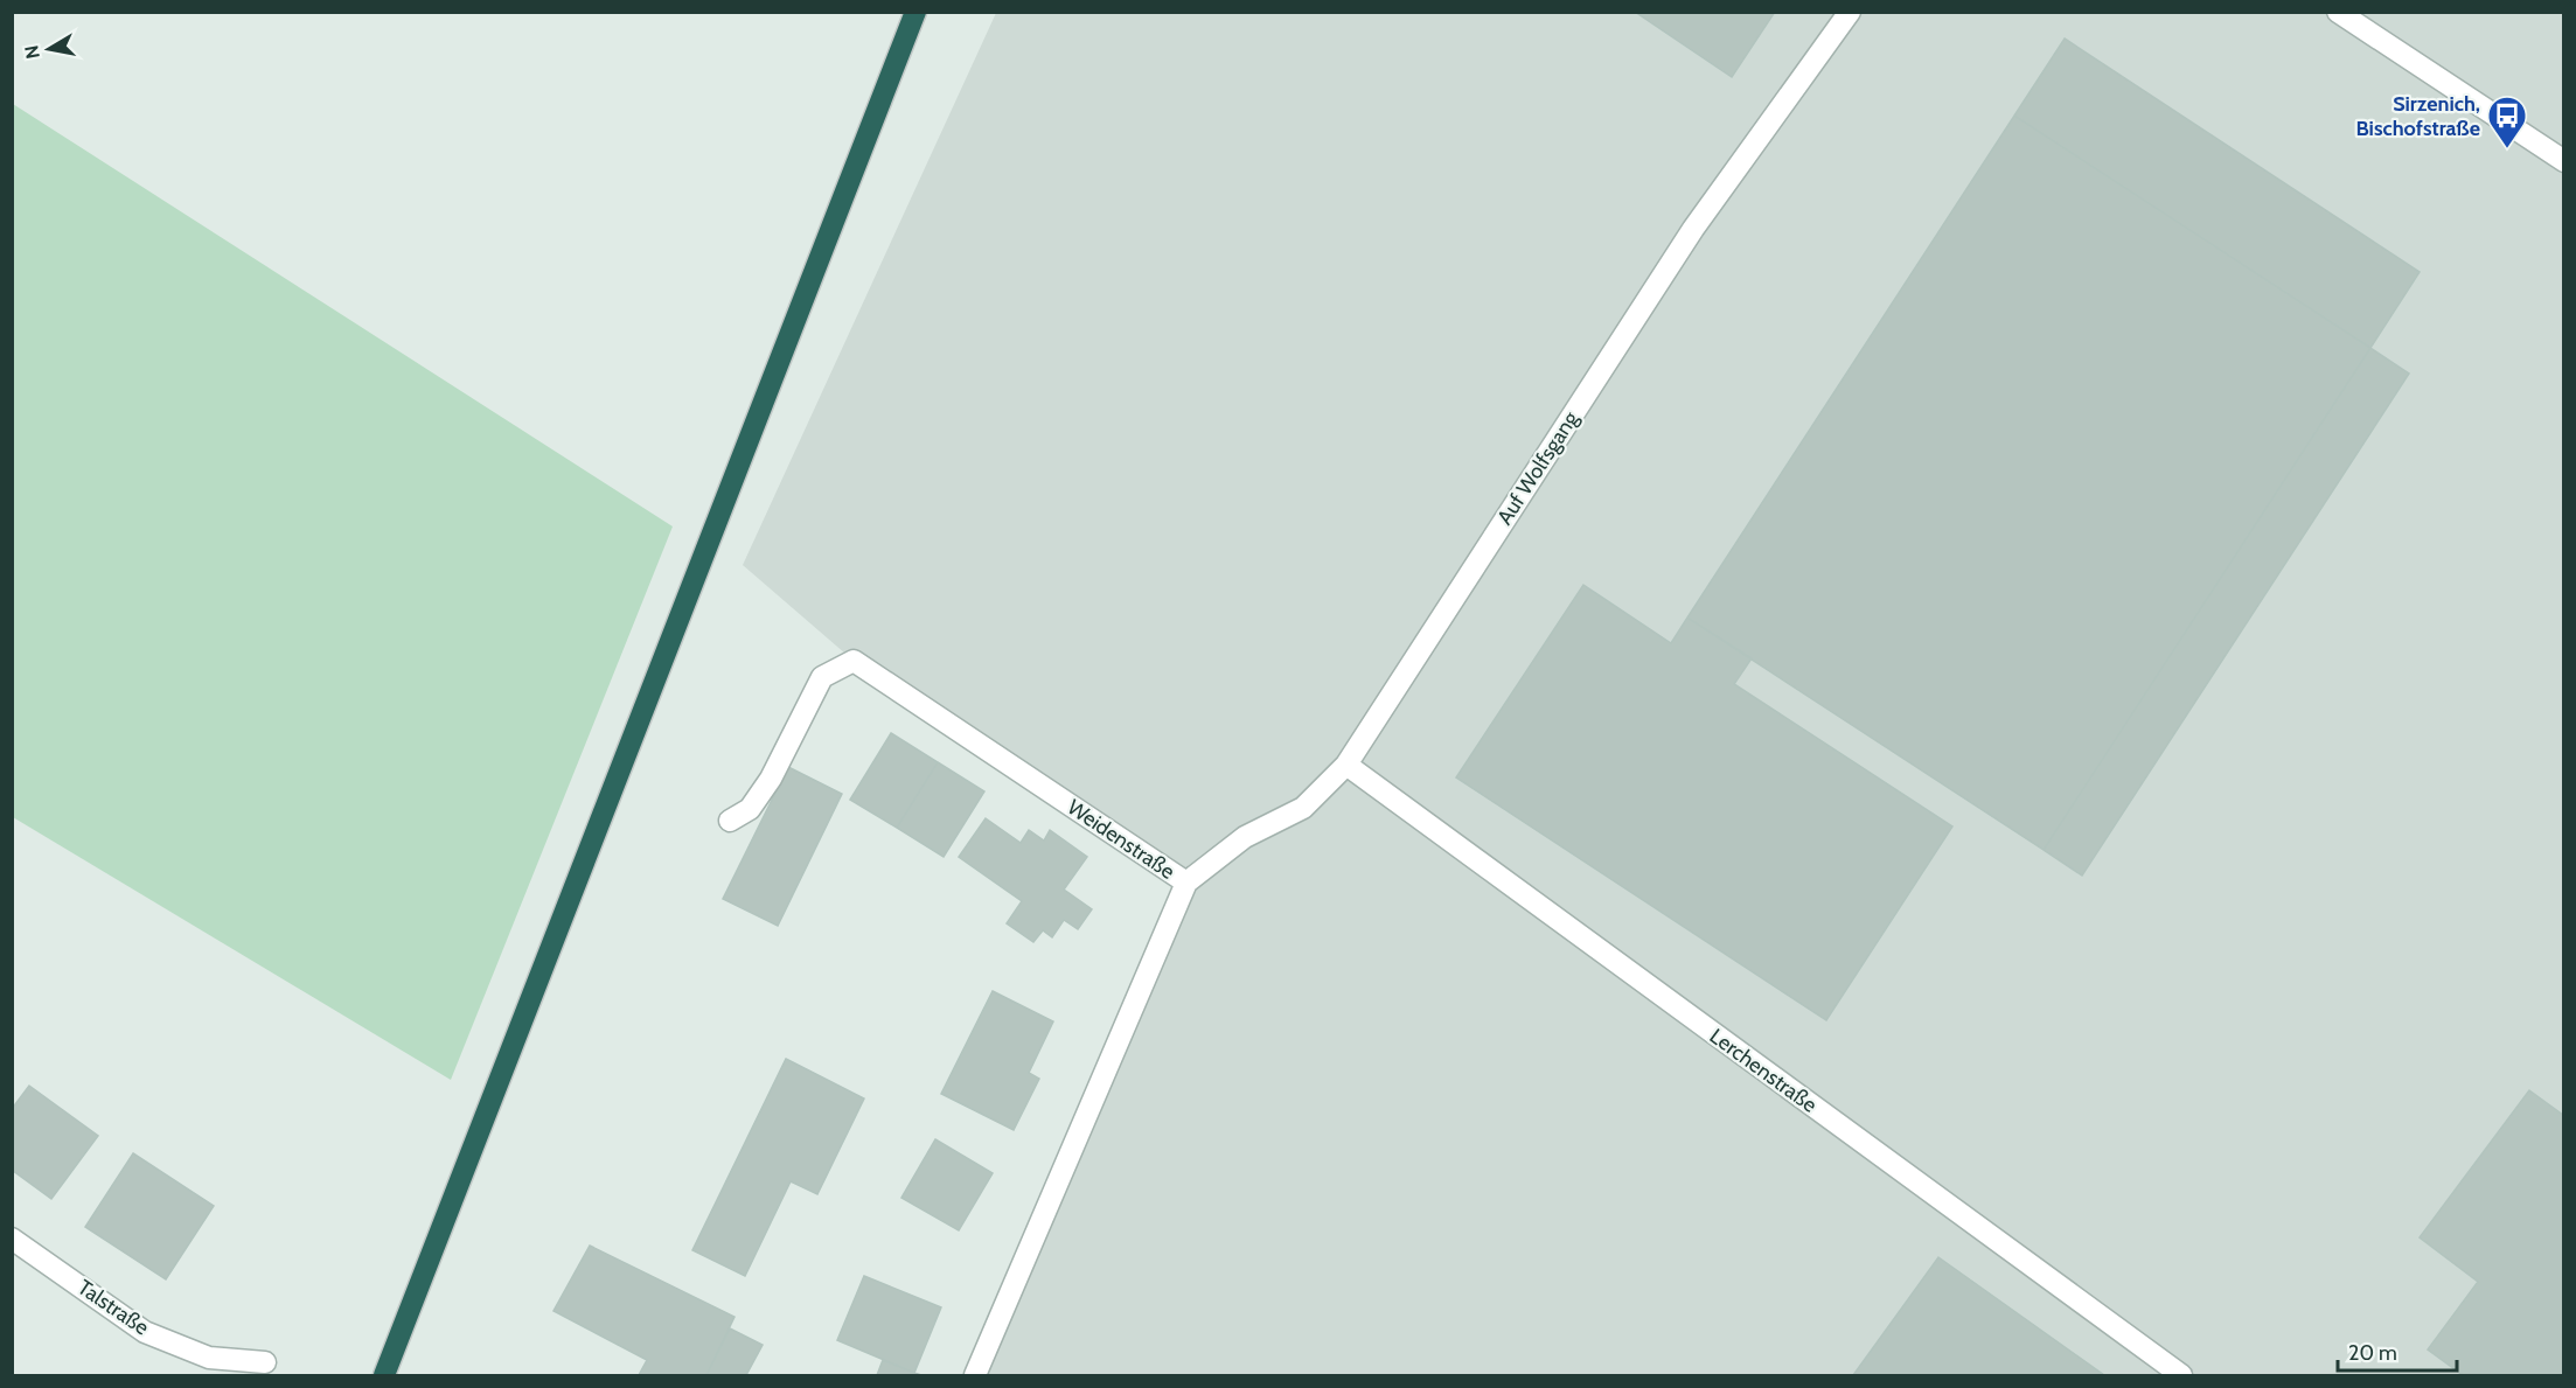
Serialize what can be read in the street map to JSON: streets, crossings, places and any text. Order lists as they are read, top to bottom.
{
  "streets": {
    "street": [
      "Auf Wolfsgang",
      "Weidenstraße",
      "Lerchenstraße",
      "Talstraße"
    ]
  },
  "crossings": [
    ["Auf Wolfsgang", "Weidenstraße"],
    ["Auf Wolfsgang", "Lerchenstraße"]
  ],
  "places": {
    "bus stop": ["Sirzenich, Bischofstraße"]
  },
  "scale_bar": "20 m",
  "north": "left"
}
